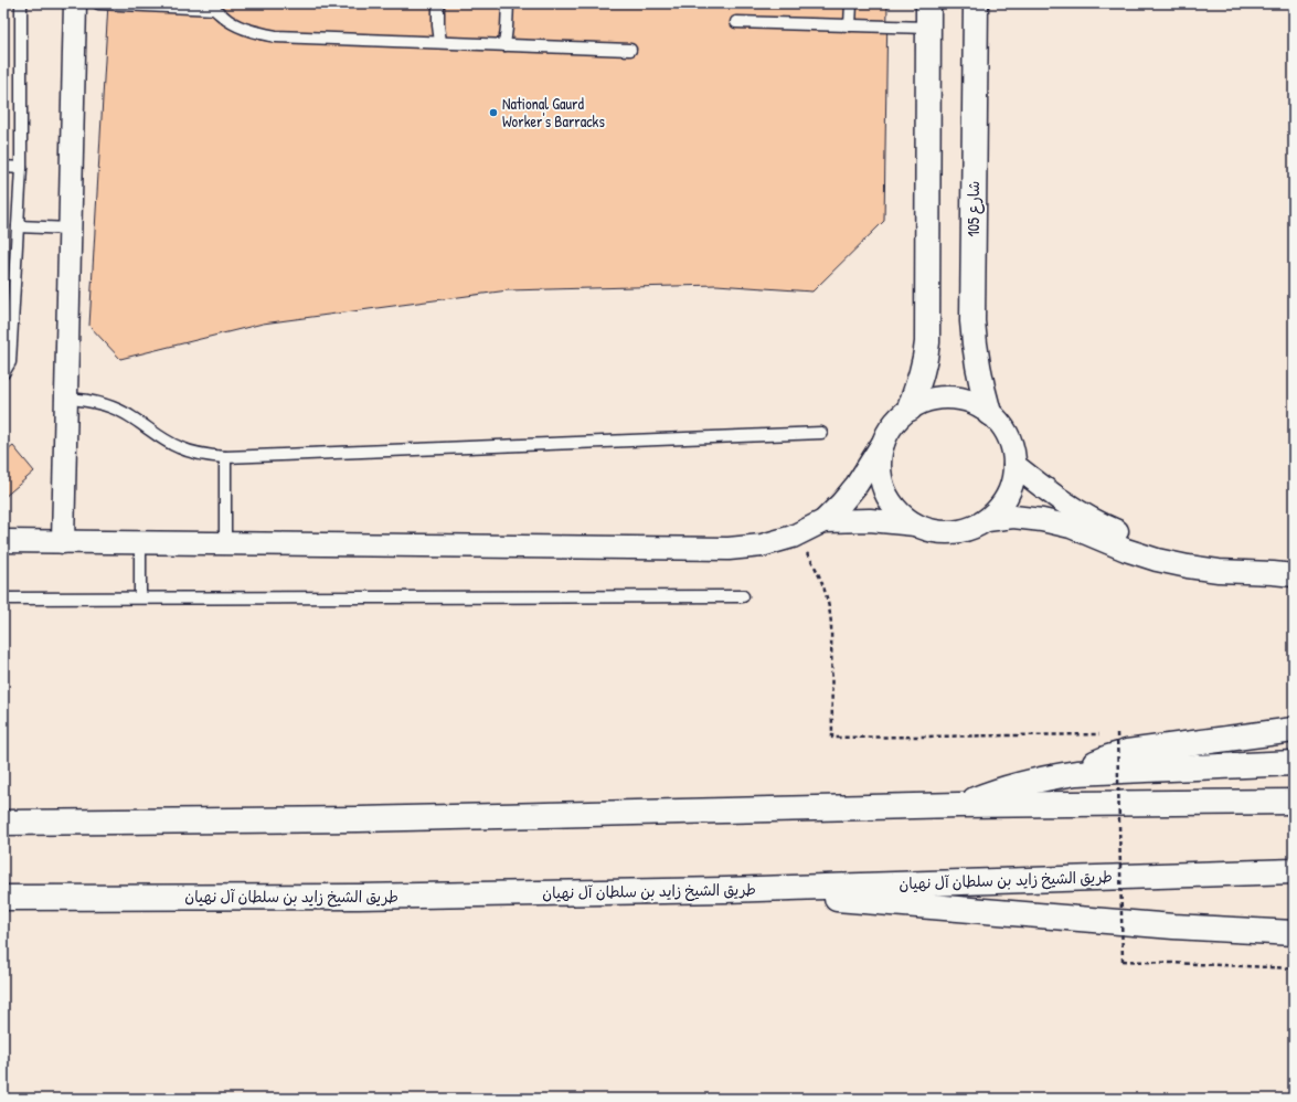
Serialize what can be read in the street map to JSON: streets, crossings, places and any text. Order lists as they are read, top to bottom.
{
  "streets": {
    "main road": ["شارع 105", "طريق الشيخ زايد بن سلطان آل نهيان"]
  },
  "places": ["National Gaurd Worker's Barracks"]
}
